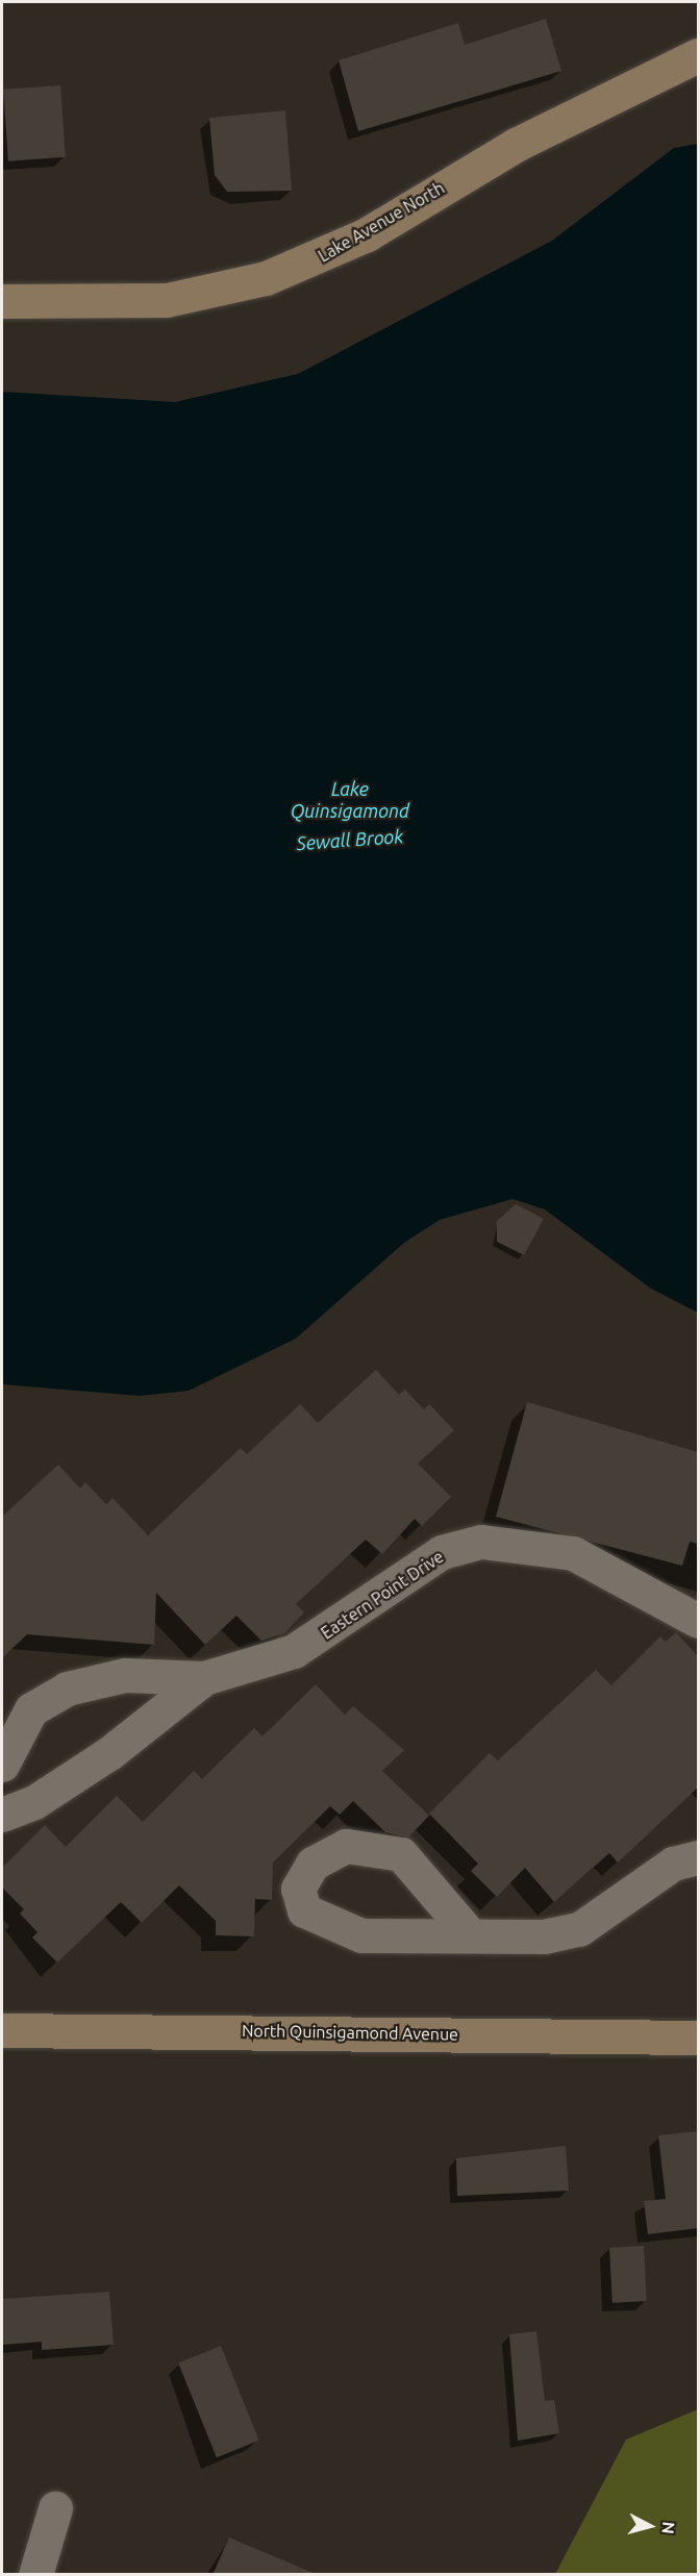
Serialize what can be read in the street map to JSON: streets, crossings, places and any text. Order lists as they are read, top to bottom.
{
  "streets": {
    "main road": ["Lake Avenue North", "North Quinsigamond Avenue"],
    "street": ["Eastern Point Drive"]
  },
  "water": ["Lake Quinsigamond", "Sewall Brook"],
  "north": "right"
}
